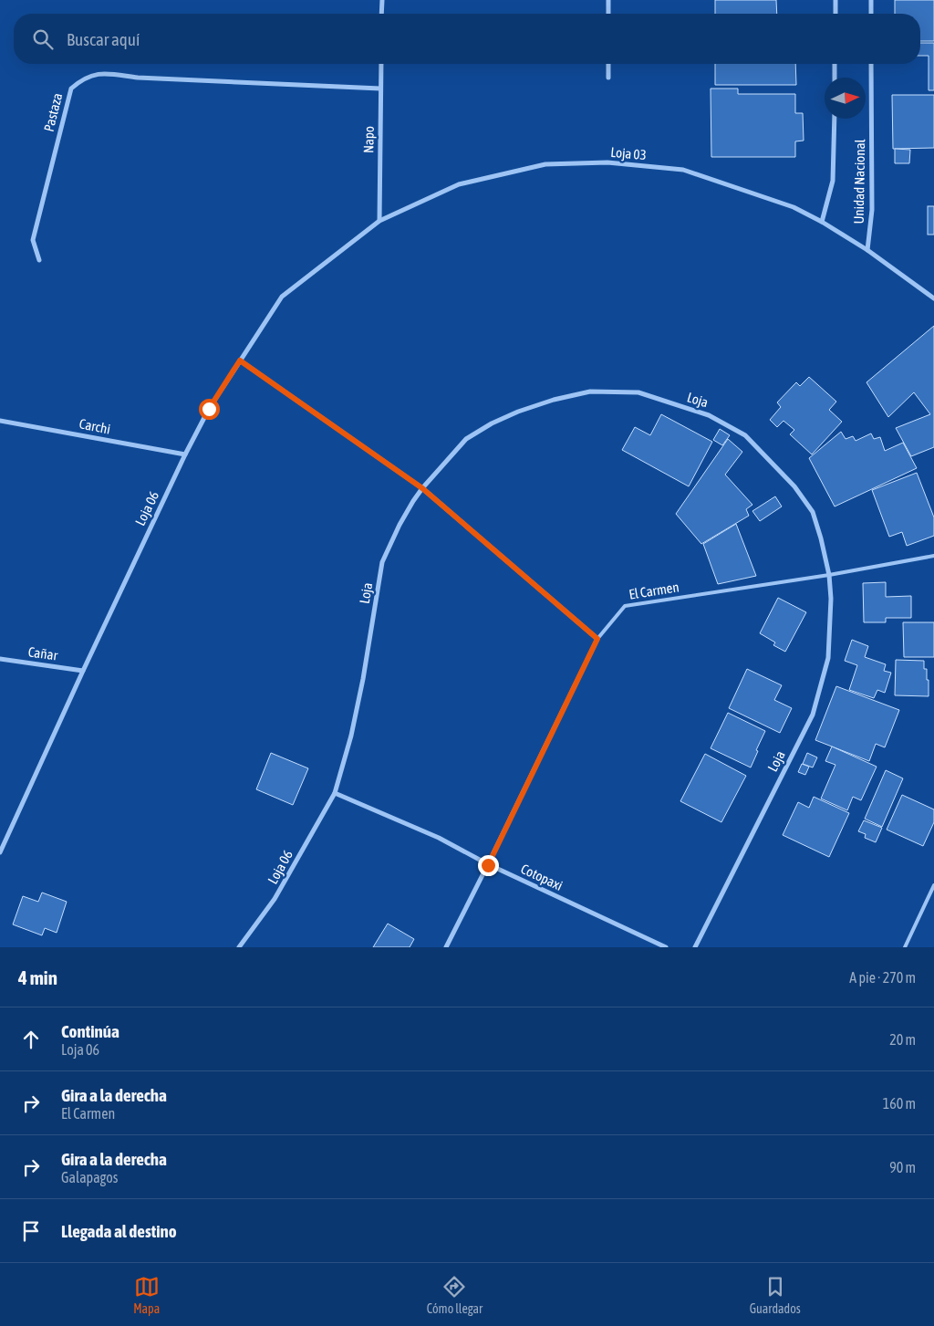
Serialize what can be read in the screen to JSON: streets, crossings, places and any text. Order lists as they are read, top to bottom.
{
  "streets": {
    "street": [
      "Pastaza",
      "Napo",
      "Loja 03",
      "Unidad Nacional",
      "Loja",
      "Carchi",
      "Loja 06",
      "Cañar",
      "Cotopaxi"
    ],
    "lane": ["El Carmen"]
  },
  "crossings": [
    ["Pastaza", "Napo"],
    ["Napo", "Loja 03"],
    ["Napo", "Loja 06"],
    ["Loja 03", "Unidad Nacional"],
    ["Loja 03", "Loja 06"],
    ["Loja", "Loja 06"],
    ["Loja", "El Carmen"],
    ["Loja", "Cotopaxi"],
    ["Carchi", "Loja 06"],
    ["Loja 06", "Cañar"],
    ["Loja 06", "Cotopaxi"]
  ],
  "north": "right",
  "page": {
    "search": "Buscar aquí",
    "heading": ["4 min", "A pie · 270 m"],
    "list": [
      ["Continúa", "Loja 06", "20 m"],
      ["Gira a la derecha", "El Carmen", "160 m"],
      ["Gira a la derecha", "Galapagos", "90 m"],
      "Llegada al destino"
    ],
    "nav": ["Mapa", "Cómo llegar", "Guardados"]
  }
}
